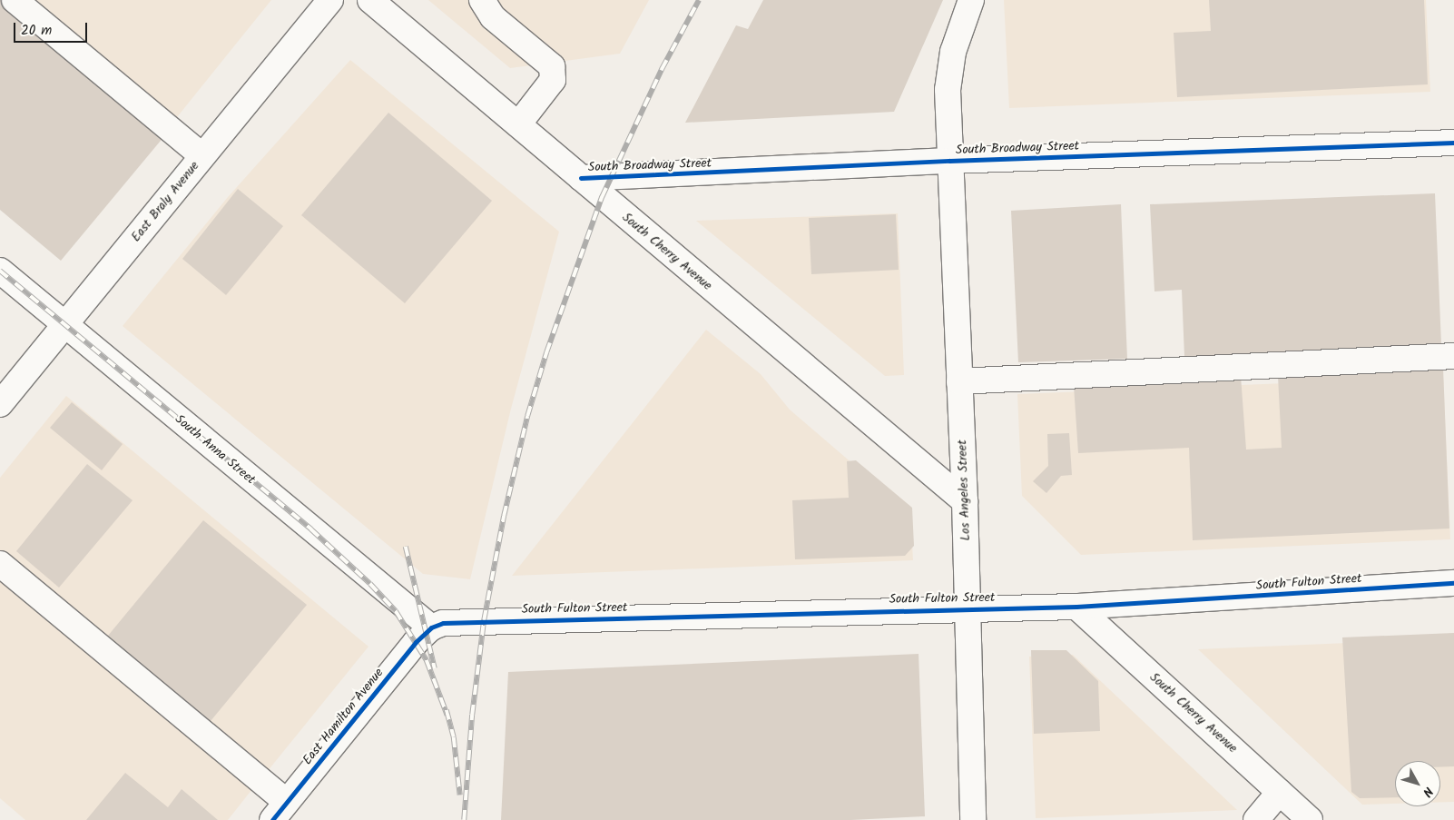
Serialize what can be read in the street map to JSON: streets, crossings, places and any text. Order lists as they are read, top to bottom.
{
  "streets": {
    "street": [
      "South Broadway Street",
      "East Braly Avenue",
      "South Cherry Avenue",
      "South Anna Street",
      "Los Angeles Street",
      "South Fulton Street",
      "East Hamilton Avenue"
    ]
  },
  "crossings": [
    ["South Broadway Street", "South Cherry Avenue"],
    ["South Broadway Street", "Los Angeles Street"],
    ["East Braly Avenue", "South Anna Street"],
    ["South Cherry Avenue", "Los Angeles Street"],
    ["South Cherry Avenue", "South Fulton Street"],
    ["South Anna Street", "South Fulton Street"],
    ["South Anna Street", "East Hamilton Avenue"],
    ["Los Angeles Street", "South Fulton Street"],
    ["South Fulton Street", "East Hamilton Avenue"]
  ],
  "scale_bar": "20 m",
  "north": "bottom right"
}
